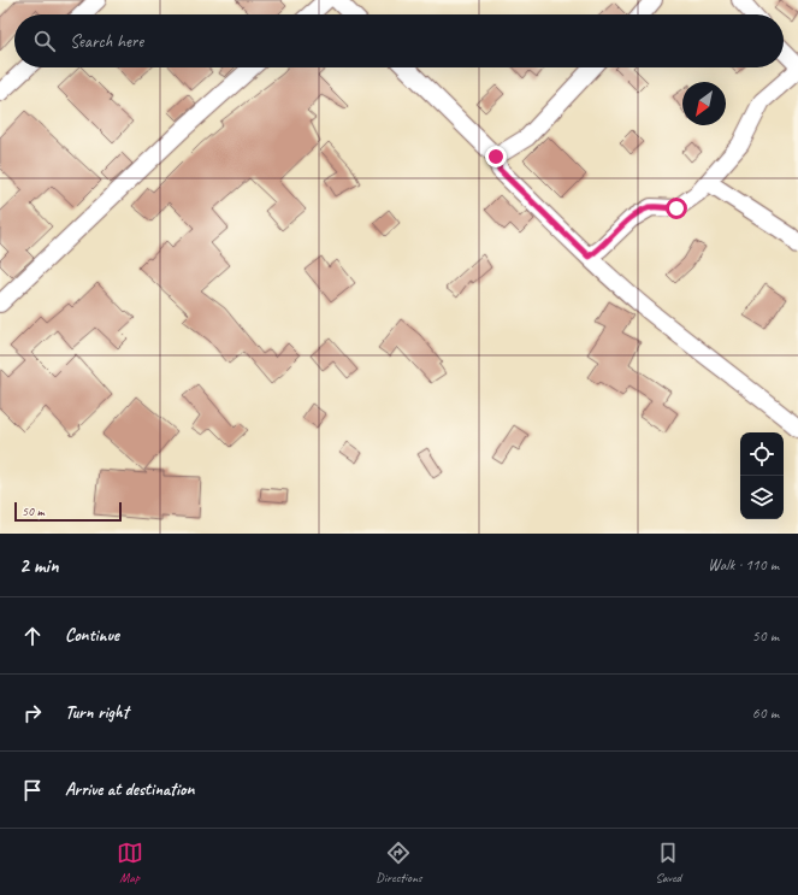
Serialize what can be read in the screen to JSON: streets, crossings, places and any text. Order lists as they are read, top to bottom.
{
  "scale_bar": "50 m",
  "north": "bottom left",
  "page": {
    "search": "Search here",
    "scale": "50 m",
    "heading": ["2 min", "Walk · 110 m"],
    "list": [
      ["Continue", "50 m"],
      ["Turn right", "60 m"],
      "Arrive at destination"
    ],
    "nav": ["Map", "Directions", "Saved"]
  }
}
